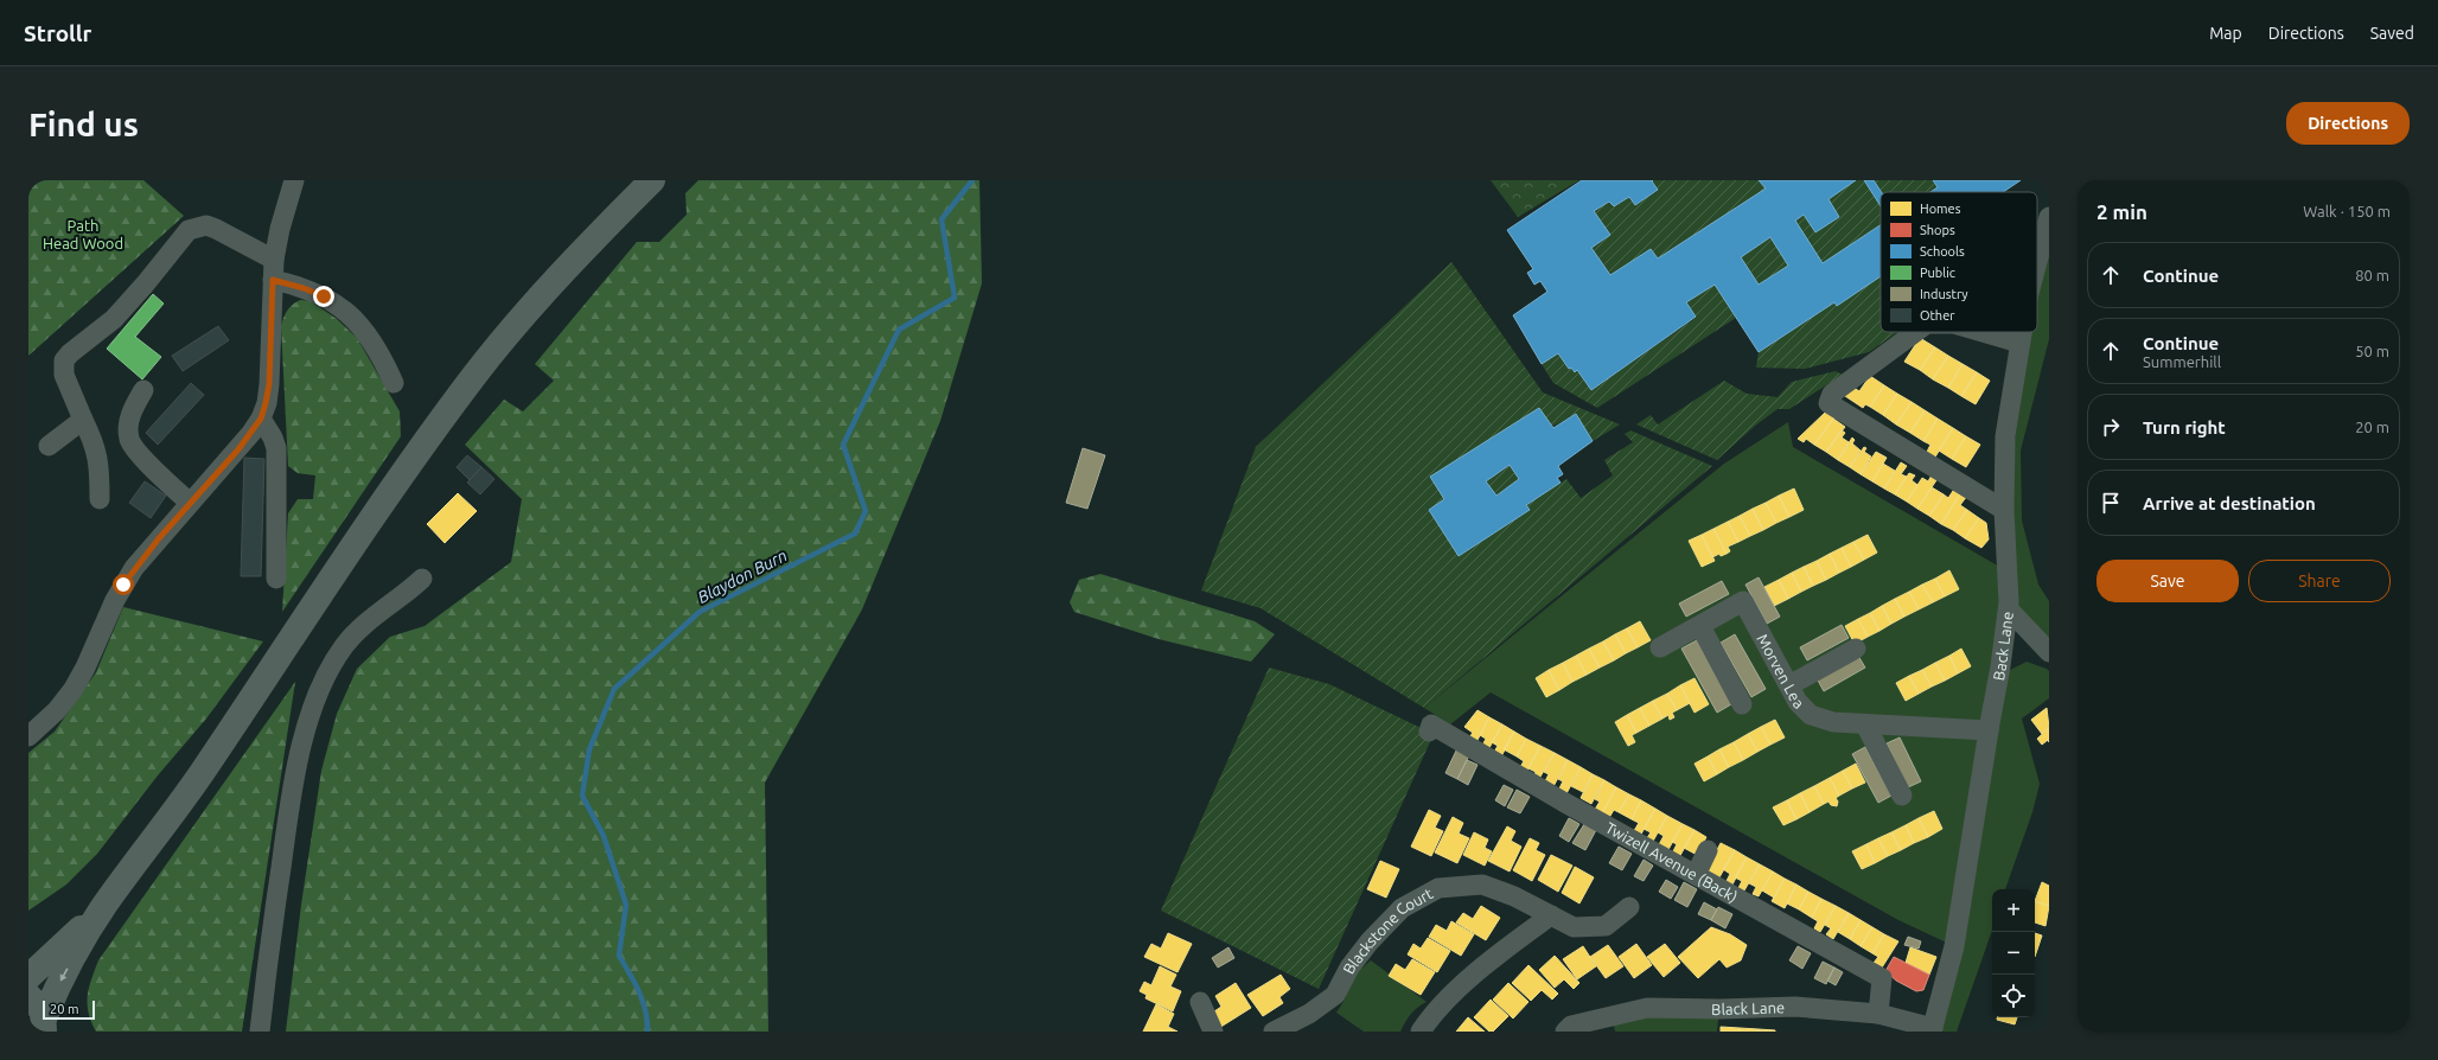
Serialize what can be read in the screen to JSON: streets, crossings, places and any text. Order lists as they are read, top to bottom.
{
  "streets": {
    "street": [
      "Back Lane",
      "Morven Lea",
      "Twizell Avenue (Back)",
      "Blackstone Court",
      "Black Lane"
    ]
  },
  "crossings": [
    ["Back Lane", "Morven Lea"],
    ["Back Lane", "Black Lane"],
    ["Twizell Avenue (Back)", "Black Lane"]
  ],
  "water": ["Blaydon Burn"],
  "parks": ["Path Head Wood"],
  "legend": [
    "Homes",
    "Shops",
    "Schools",
    "Public",
    "Industry",
    "Other"
  ],
  "scale_bar": "20 m",
  "page": {
    "header": "Strollr",
    "nav": ["Map", "Directions", "Saved"],
    "buttons": [
      "Directions",
      ["Save", "Share"]
    ],
    "title": "Find us",
    "heading": ["2 min", "Walk · 150 m"],
    "list": [
      ["Continue", "80 m"],
      ["Continue", "Summerhill", "50 m"],
      ["Turn right", "20 m"],
      "Arrive at destination"
    ],
    "map_buttons": ["+", "−"],
    "scale": "20 m"
  }
}
